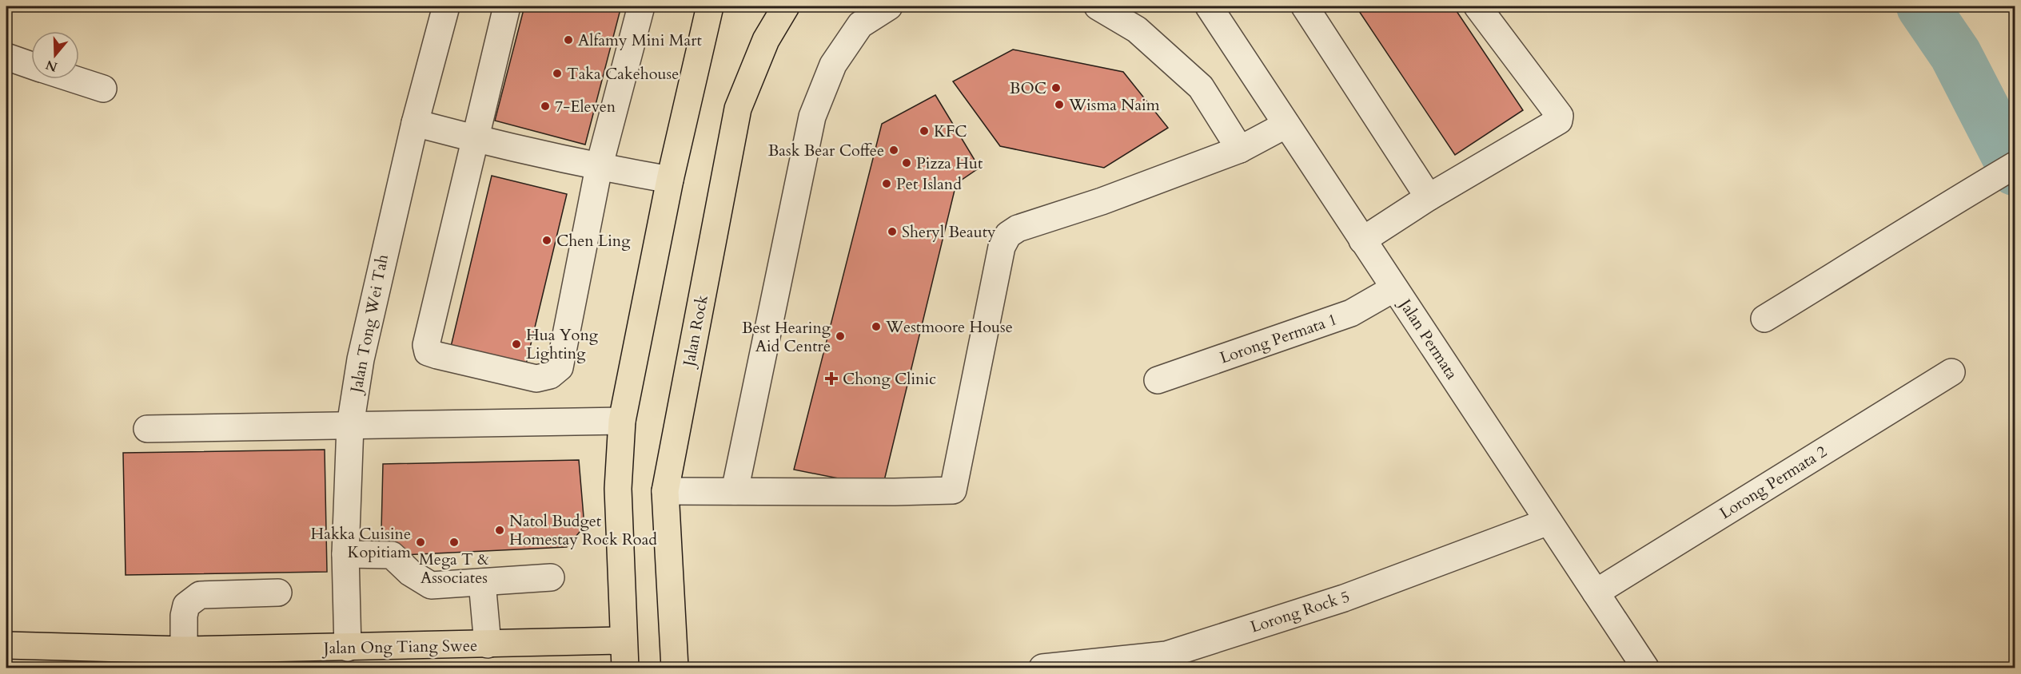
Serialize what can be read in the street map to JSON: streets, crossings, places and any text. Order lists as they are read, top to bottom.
{
  "streets": {
    "main road": ["Jalan Rock", "Jalan Ong Tiang Swee"],
    "street": [
      "Jalan Tong Wei Tah",
      "Lorong Permata 1",
      "Jalan Permata",
      "Lorong Permata 2",
      "Lorong Rock 5"
    ]
  },
  "crossings": [
    ["Jalan Tong Wei Tah", "Jalan Ong Tiang Swee"],
    ["Lorong Permata 1", "Jalan Permata"],
    ["Jalan Permata", "Lorong Permata 2"],
    ["Jalan Permata", "Lorong Rock 5"]
  ],
  "places": {
    "other": [
      "Alfamy Mini Mart",
      "Taka Cakehouse",
      "BOC",
      "Wisma Naim",
      "7-Eleven",
      "KFC",
      "Bask Bear Coffee",
      "Pizza Hut",
      "Pet Island",
      "Sheryl Beauty",
      "Chen Ling",
      "Westmoore House",
      "Best Hearing Aid Centre",
      "Hua Yong Lighting",
      "Natol Budget Homestay Rock Road",
      "Hakka Cuisine Kopitiam",
      "Mega T & Associates"
    ],
    "health": ["Chong Clinic"]
  },
  "north": "bottom"
}
